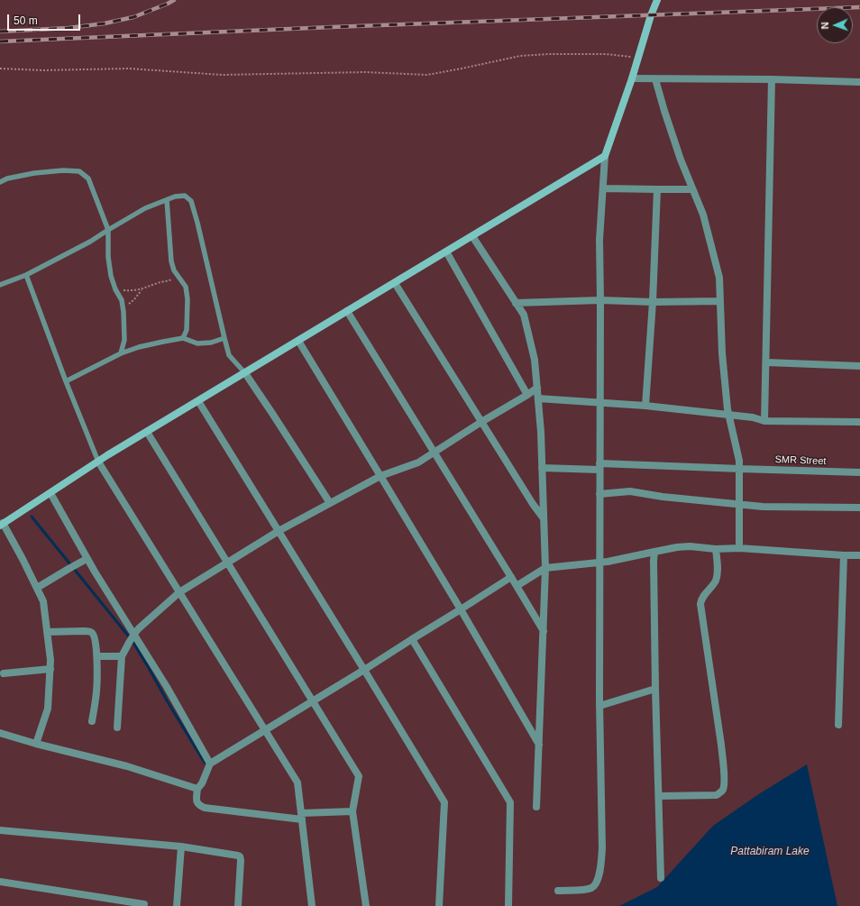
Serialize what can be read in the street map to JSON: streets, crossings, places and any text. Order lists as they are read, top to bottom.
{
  "streets": {
    "street": ["SMR Street"]
  },
  "water": ["Pattabiram Lake"],
  "scale_bar": "50 m",
  "north": "left"
}
